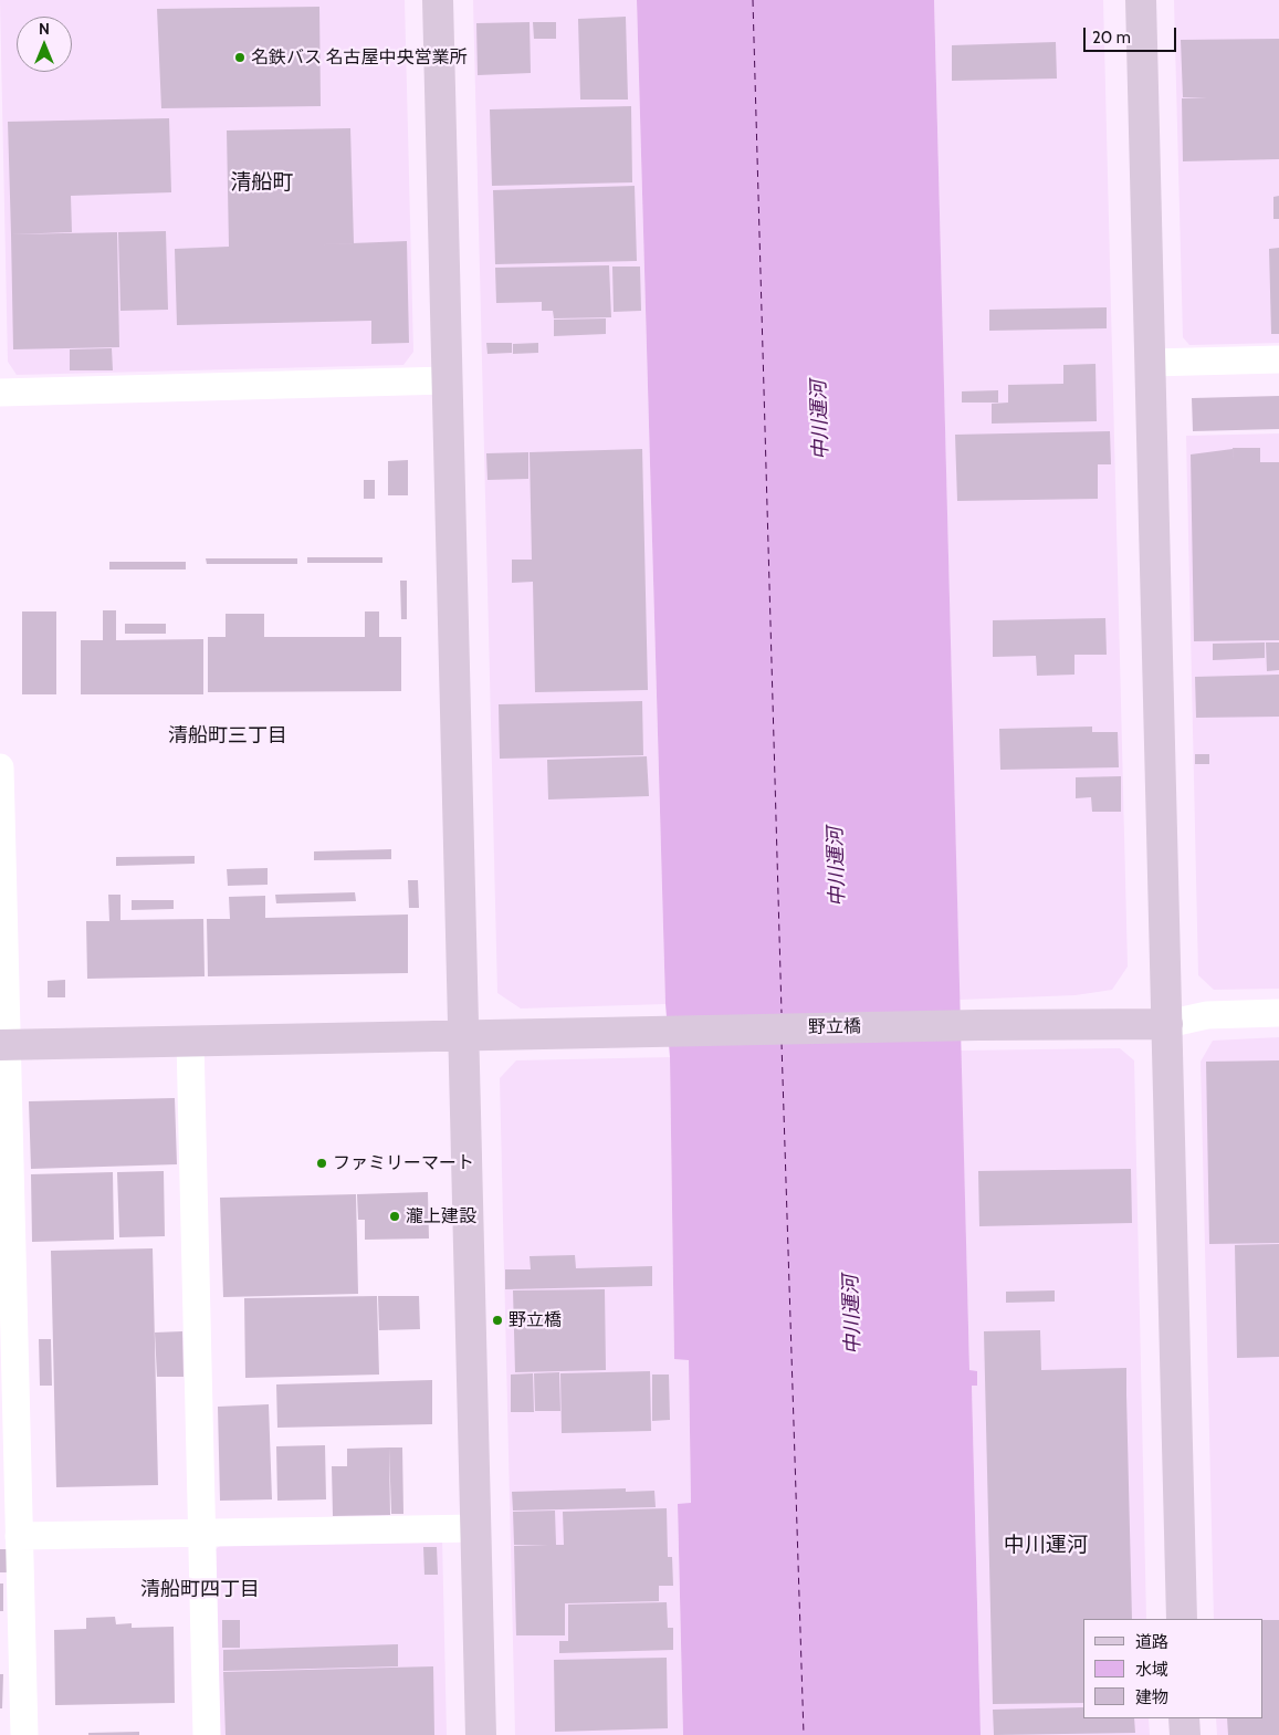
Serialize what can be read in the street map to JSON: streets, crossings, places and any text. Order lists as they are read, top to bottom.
{
  "streets": {
    "street": ["野立橋"]
  },
  "districts": [
    "清船町",
    "清船町三丁目",
    "中川運河",
    "清船町四丁目"
  ],
  "water": ["中川運河"],
  "places": [
    "名鉄バス 名古屋中央営業所",
    "ファミリーマート",
    "瀧上建設",
    "野立橋"
  ],
  "legend": ["道路", "水域", "建物"],
  "scale_bar": "20 m",
  "north": "top"
}
